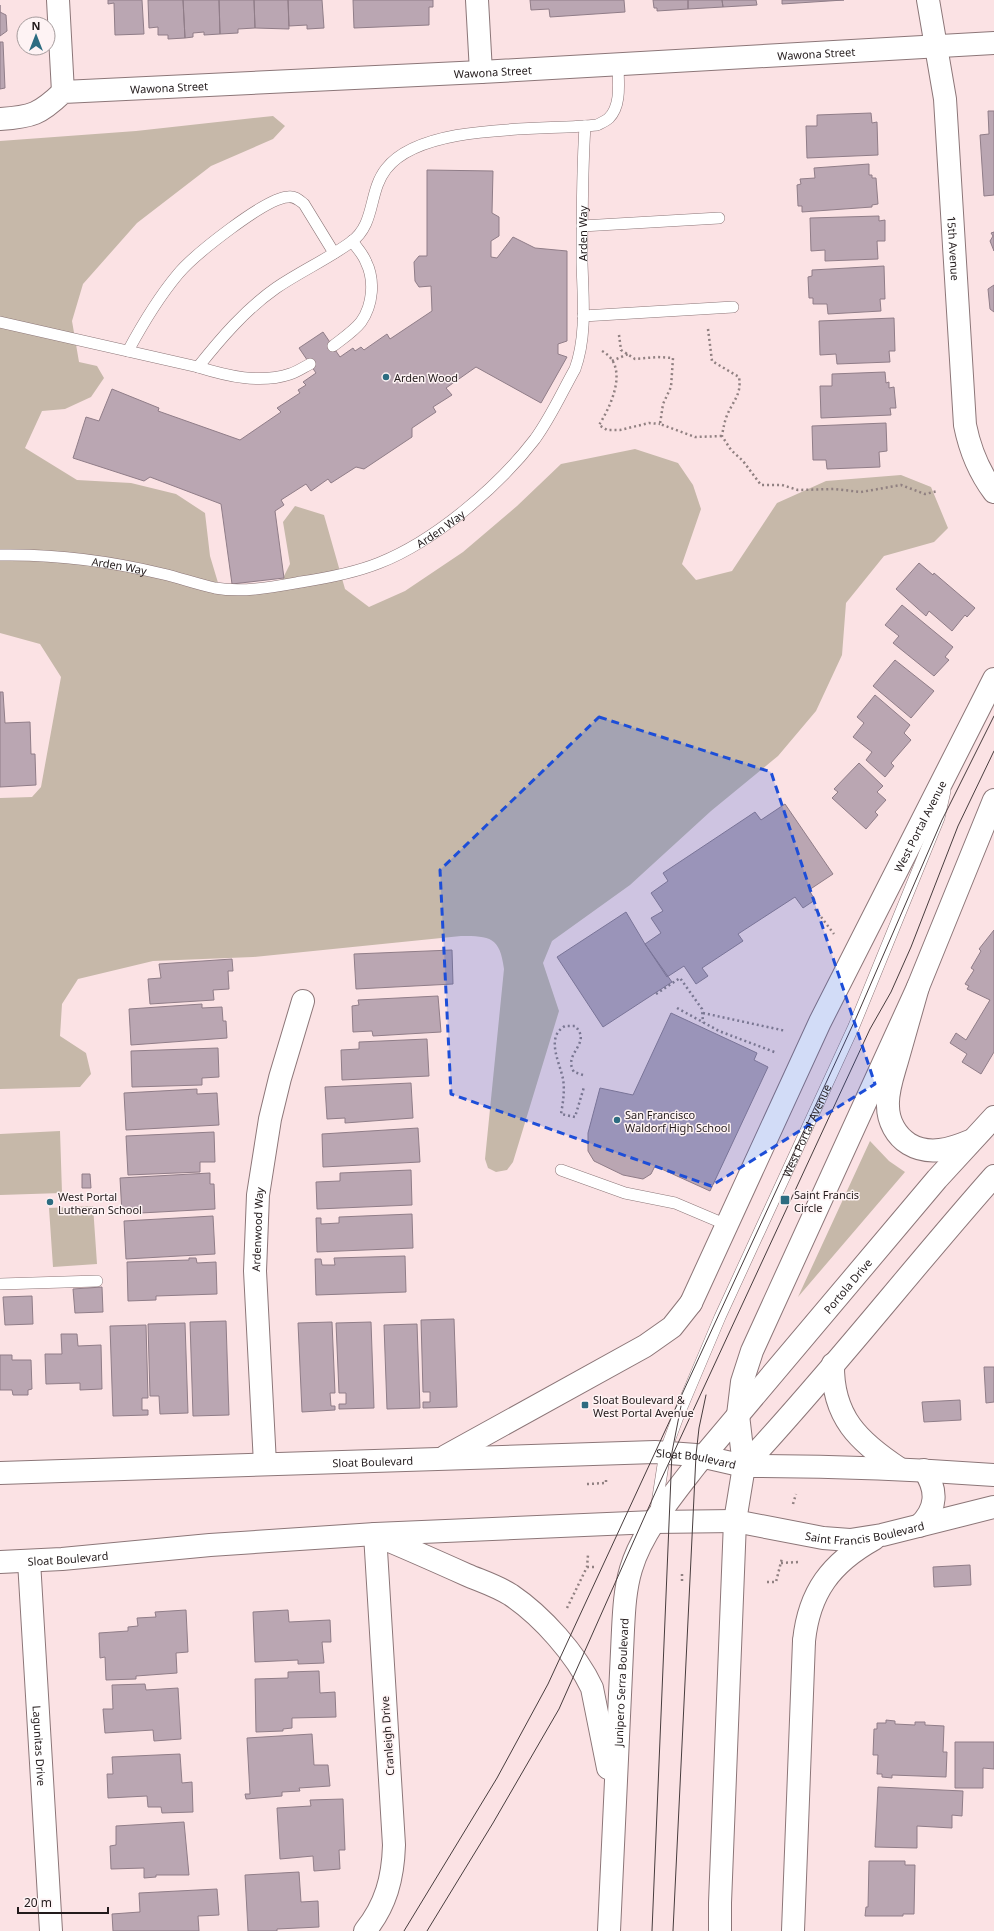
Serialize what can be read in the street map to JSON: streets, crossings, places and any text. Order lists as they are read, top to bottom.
{
  "streets": {
    "main road": [
      "Wawona Street",
      "15th Avenue",
      "West Portal Avenue",
      "Ardenwood Way",
      "Portola Drive",
      "Sloat Boulevard",
      "Saint Francis Boulevard",
      "Junipero Serra Boulevard",
      "Cranleigh Drive",
      "Lagunitas Drive"
    ],
    "lane": ["Arden Way"]
  },
  "crossings": [
    ["Wawona Street", "15th Avenue"],
    ["West Portal Avenue", "Sloat Boulevard"],
    ["West Portal Avenue", "Junipero Serra Boulevard"],
    ["Ardenwood Way", "Sloat Boulevard"],
    ["Portola Drive", "Sloat Boulevard"],
    ["Portola Drive", "Junipero Serra Boulevard"],
    ["Sloat Boulevard", "Saint Francis Boulevard"],
    ["Sloat Boulevard", "Junipero Serra Boulevard"],
    ["Sloat Boulevard", "Cranleigh Drive"],
    ["Sloat Boulevard", "Lagunitas Drive"]
  ],
  "places": {
    "other": ["Arden Wood", "San Francisco Waldorf High School", "West Portal Lutheran School"],
    "transit": ["Saint Francis Circle", "Sloat Boulevard & West Portal Avenue"]
  },
  "scale_bar": "20 m",
  "north": "top"
}
